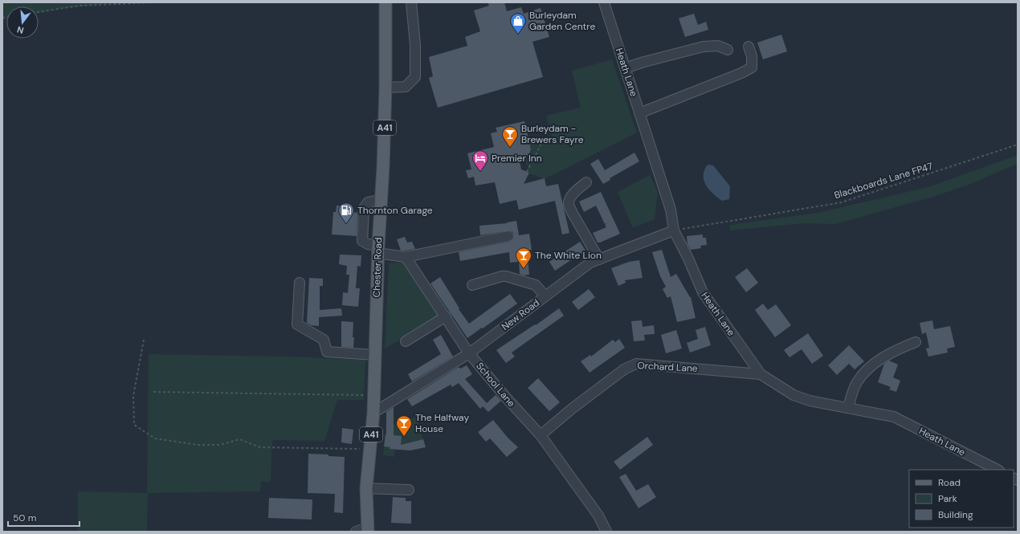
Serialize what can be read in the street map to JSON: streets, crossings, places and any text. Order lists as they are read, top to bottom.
{
  "streets": {
    "main road": ["A41", "Chester Road"],
    "street": [
      "Heath Lane",
      "New Road",
      "Orchard Lane",
      "School Lane"
    ],
    "path": ["Blackboards Lane FP47"]
  },
  "crossings": [
    ["Heath Lane", "Blackboards Lane FP47"],
    ["Heath Lane", "New Road"],
    ["Heath Lane", "Orchard Lane"],
    ["Blackboards Lane FP47", "New Road"],
    ["Chester Road", "New Road"],
    ["New Road", "School Lane"],
    ["Orchard Lane", "School Lane"]
  ],
  "places": {
    "shop": ["Burleydam Garden Centre"],
    "bar": ["Burleydam - Brewers Fayre", "The White Lion", "The Halfway House"],
    "hotel": ["Premier Inn"],
    "fuel station": ["Thornton Garage"]
  },
  "legend": ["Road", "Park", "Building"],
  "scale_bar": "50 m",
  "north": "bottom"
}
